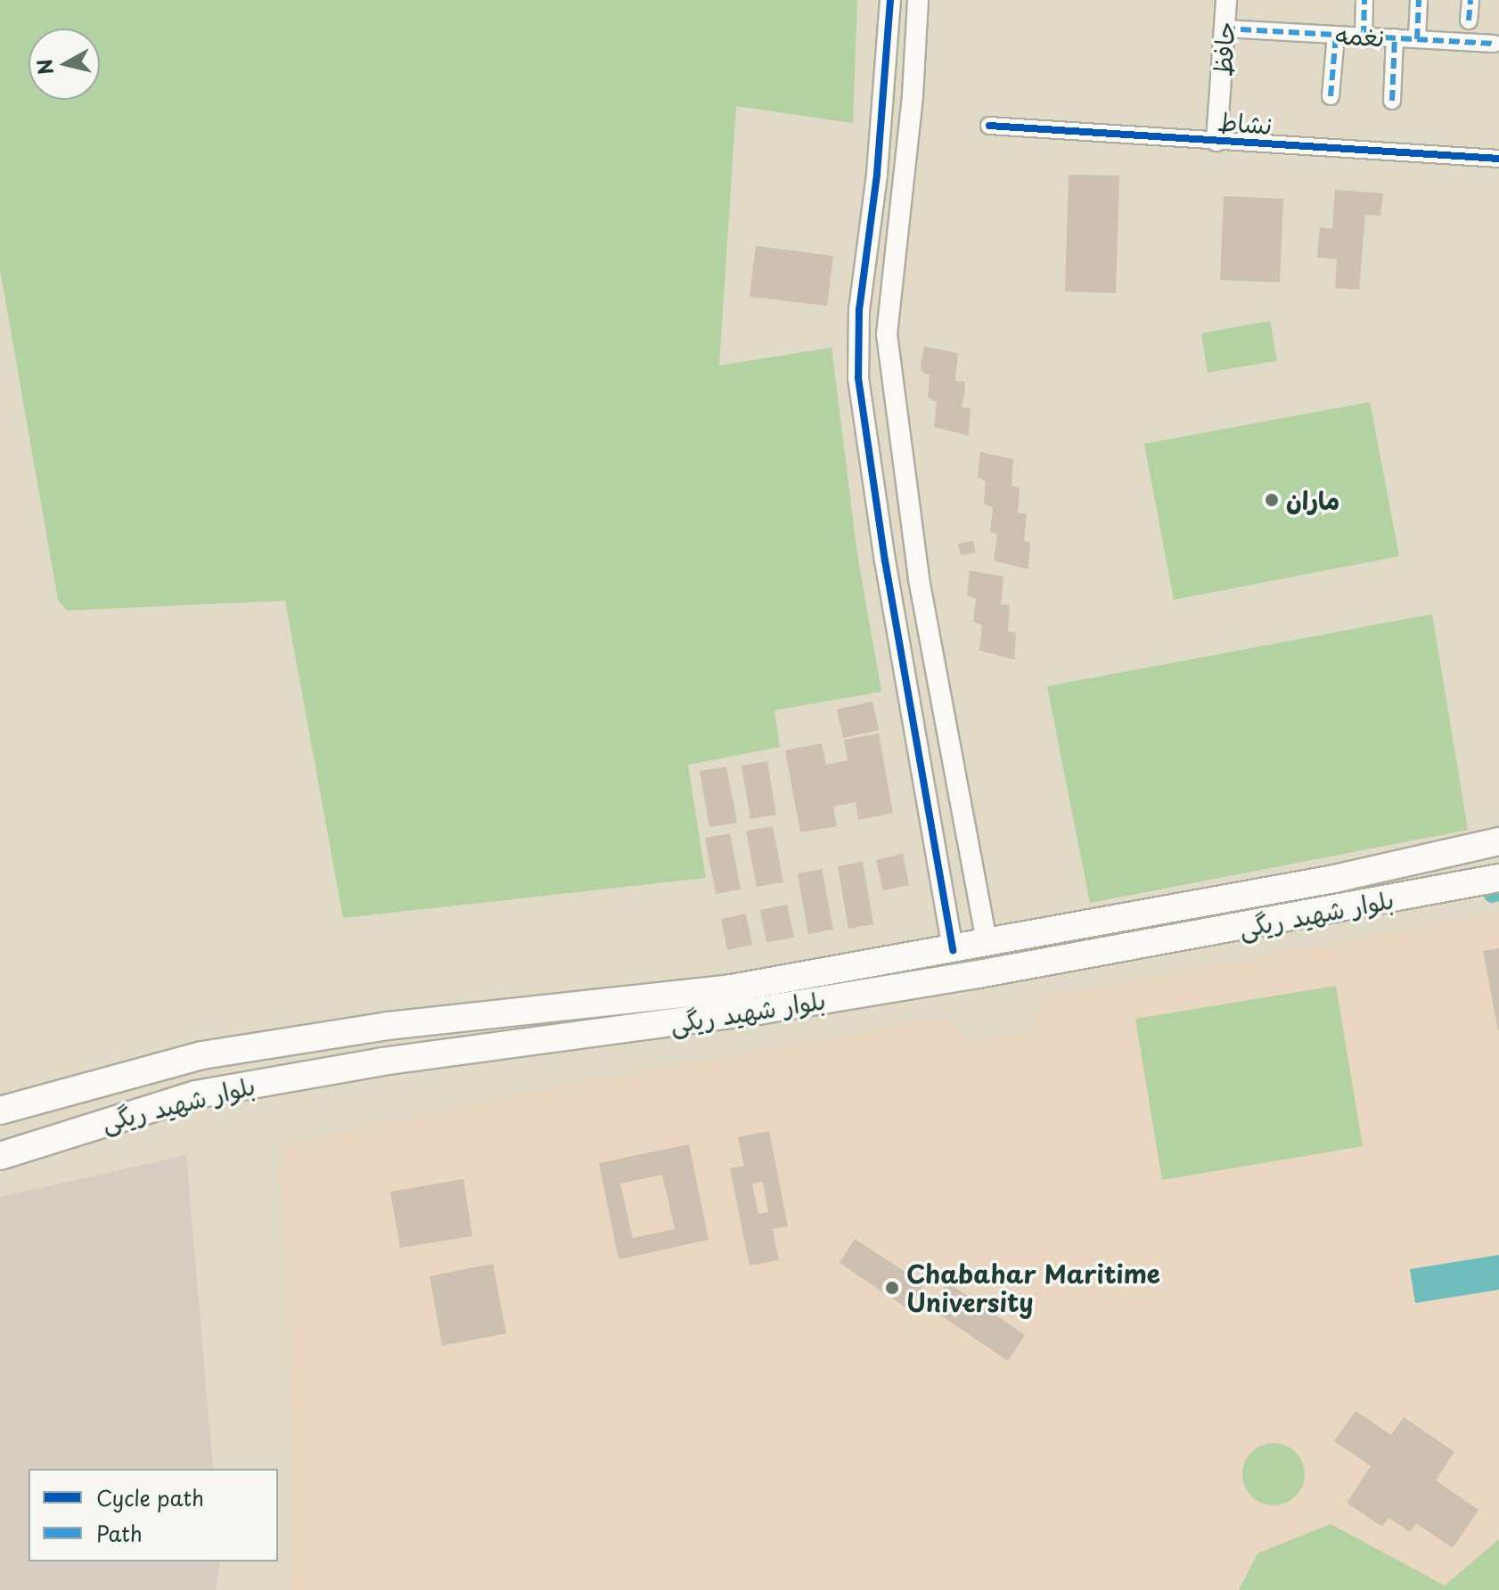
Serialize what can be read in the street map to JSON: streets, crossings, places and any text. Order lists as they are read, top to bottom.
{
  "streets": {
    "highway": ["بلوار شهید ریگی"],
    "street": ["نغمه", "حافظ", "نشاط"]
  },
  "crossings": [
    ["نغمه", "حافظ"],
    ["حافظ", "نشاط"]
  ],
  "places": ["ماران", "Chabahar Maritime University"],
  "legend": ["Cycle path", "Path"],
  "north": "left"
}
